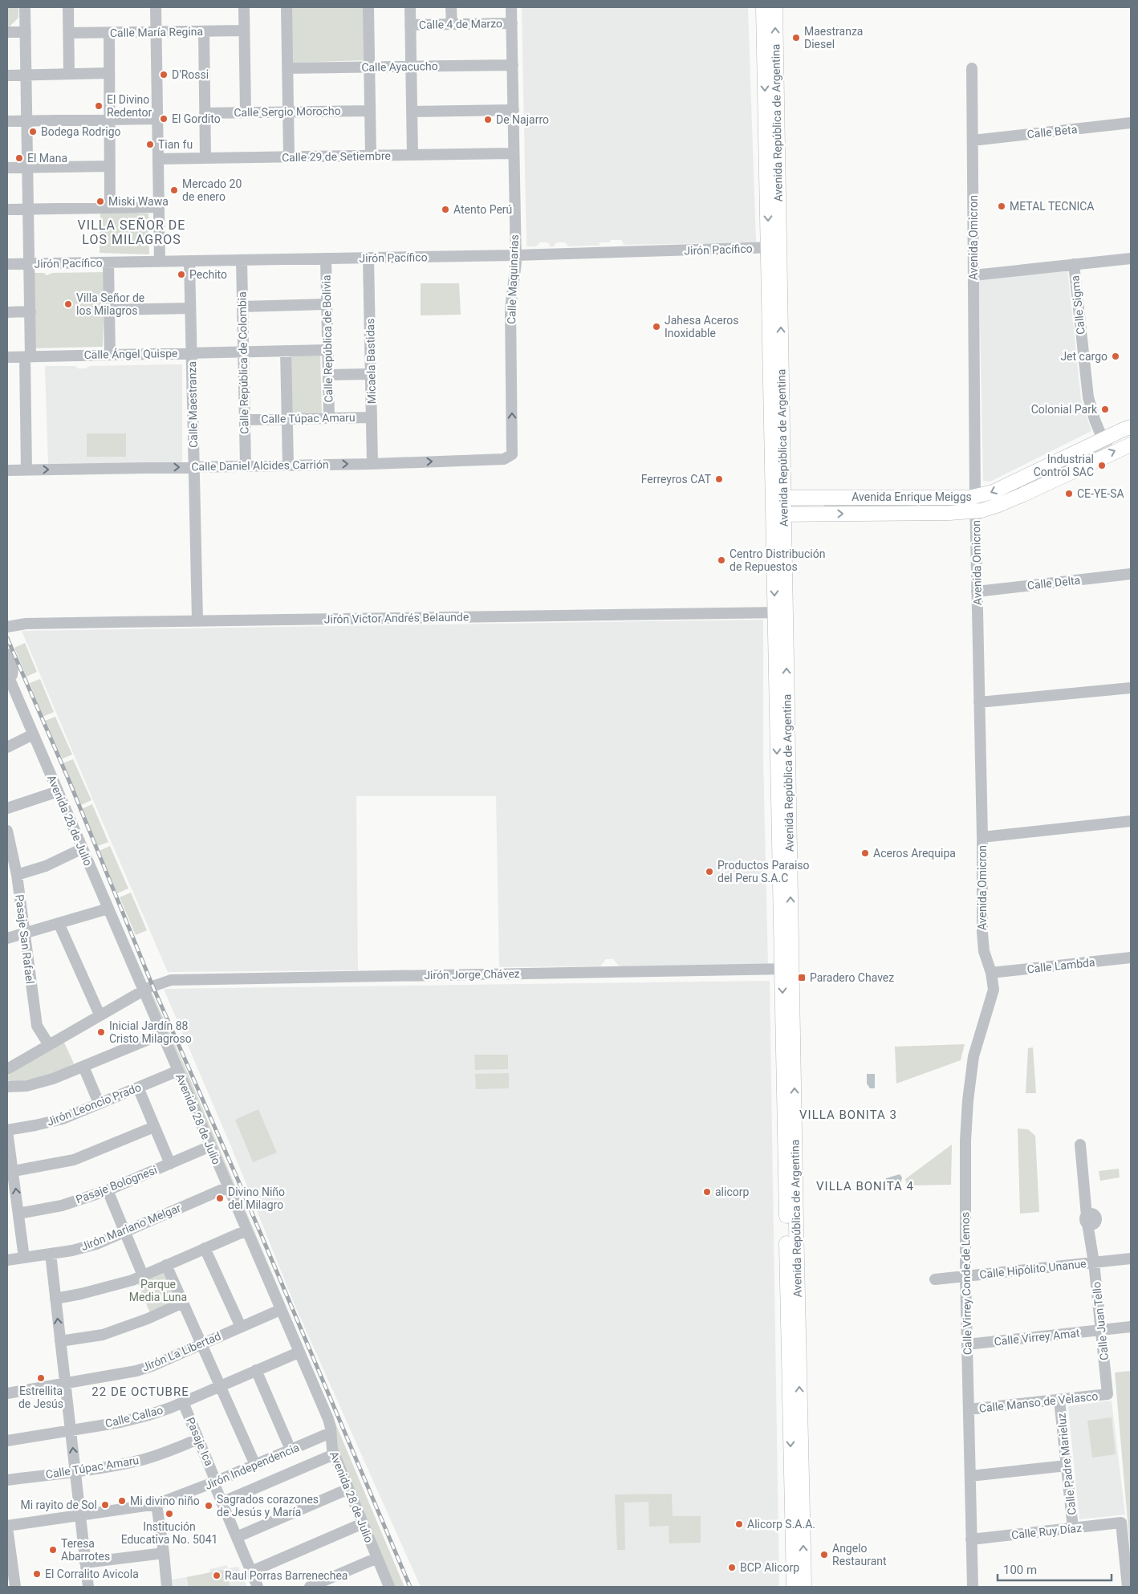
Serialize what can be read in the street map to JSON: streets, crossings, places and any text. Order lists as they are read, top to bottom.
{
  "streets": {
    "main road": ["Avenida República de Argentina", "Avenida Enrique Meiggs"],
    "street": [
      "Calle 4 de Marzo",
      "Calle María Regina",
      "Calle Ayacucho",
      "Calle Sergio Morocho",
      "Calle Beta",
      "Calle 29 de Setiembre",
      "Avenida Omicron",
      "Jirón Pacífico",
      "Calle Maquinarias",
      "Calle Sigma",
      "Calle República de Bolivia",
      "Calle Ángel Quispe",
      "Micaela Bastidas",
      "Calle República de Colombia",
      "Calle Maestranza",
      "Calle Túpac Amaru",
      "Calle Daniel Alcides Carrión",
      "Calle Delta",
      "Jirón Victor Andrés Belaunde",
      "Avenida 28 de Julio",
      "Pasaje San Rafael",
      "Calle Lambda",
      "Jirón Jorge Chávez",
      "Jirón Leoncio Prado",
      "Pasaje Bolognesi",
      "Jirón Mariano Melgar",
      "Calle Hipólito Unanue",
      "Calle Virrey Conde de Lemos",
      "Calle Juan Tello",
      "Calle Virrey Amat",
      "Jirón La Libertad",
      "Calle Manso de Velasco",
      "Calle Callao",
      "Pasaje Ica",
      "Calle Padre Marieluz",
      "Jirón Independencia",
      "Calle Ruy Díaz"
    ]
  },
  "crossings": [
    ["Calle 4 de Marzo", "Calle Maquinarias"],
    ["Calle Ayacucho", "Calle Maquinarias"],
    ["Avenida República de Argentina", "Jirón Pacífico"],
    ["Avenida República de Argentina", "Avenida Enrique Meiggs"],
    ["Avenida República de Argentina", "Jirón Victor Andrés Belaunde"],
    ["Avenida República de Argentina", "Jirón Jorge Chávez"],
    ["Calle Beta", "Avenida Omicron"],
    ["Calle 29 de Setiembre", "Calle Maquinarias"],
    ["Avenida Omicron", "Avenida Enrique Meiggs"],
    ["Avenida Omicron", "Calle Delta"],
    ["Avenida Omicron", "Calle Lambda"],
    ["Avenida Omicron", "Calle Virrey Conde de Lemos"],
    ["Jirón Pacífico", "Calle Maquinarias"],
    ["Jirón Pacífico", "Calle República de Bolivia"],
    ["Jirón Pacífico", "Micaela Bastidas"],
    ["Jirón Pacífico", "Calle República de Colombia"],
    ["Jirón Pacífico", "Calle Maestranza"],
    ["Calle Maquinarias", "Calle Daniel Alcides Carrión"],
    ["Calle Sigma", "Avenida Enrique Meiggs"],
    ["Calle República de Bolivia", "Calle Ángel Quispe"],
    ["Calle República de Bolivia", "Calle Túpac Amaru"],
    ["Calle Ángel Quispe", "Calle República de Colombia"],
    ["Calle Ángel Quispe", "Calle Maestranza"],
    ["Micaela Bastidas", "Calle Túpac Amaru"],
    ["Micaela Bastidas", "Calle Daniel Alcides Carrión"],
    ["Calle República de Colombia", "Calle Túpac Amaru"],
    ["Calle República de Colombia", "Calle Daniel Alcides Carrión"],
    ["Calle Maestranza", "Calle Daniel Alcides Carrión"],
    ["Calle Maestranza", "Jirón Victor Andrés Belaunde"],
    ["Calle Túpac Amaru", "Pasaje Ica"],
    ["Avenida 28 de Julio", "Jirón Jorge Chávez"],
    ["Avenida 28 de Julio", "Jirón Leoncio Prado"],
    ["Avenida 28 de Julio", "Pasaje Bolognesi"],
    ["Avenida 28 de Julio", "Jirón Mariano Melgar"],
    ["Avenida 28 de Julio", "Jirón La Libertad"],
    ["Avenida 28 de Julio", "Calle Callao"],
    ["Avenida 28 de Julio", "Jirón Independencia"],
    ["Pasaje San Rafael", "Jirón Jorge Chávez"],
    ["Calle Lambda", "Calle Virrey Conde de Lemos"],
    ["Calle Hipólito Unanue", "Calle Virrey Conde de Lemos"],
    ["Calle Hipólito Unanue", "Calle Juan Tello"],
    ["Calle Virrey Conde de Lemos", "Calle Virrey Amat"],
    ["Calle Virrey Conde de Lemos", "Calle Manso de Velasco"],
    ["Calle Virrey Conde de Lemos", "Calle Ruy Díaz"],
    ["Calle Juan Tello", "Calle Virrey Amat"],
    ["Calle Juan Tello", "Calle Manso de Velasco"],
    ["Calle Manso de Velasco", "Calle Padre Marieluz"],
    ["Calle Callao", "Pasaje Ica"],
    ["Pasaje Ica", "Jirón Independencia"],
    ["Calle Padre Marieluz", "Calle Ruy Díaz"]
  ],
  "one_way": ["Calle Maquinarias", "Calle Daniel Alcides Carrión"],
  "districts": [
    "VILLA SEÑOR DE LOS MILAGROS",
    "VILLA BONITA 3",
    "VILLA BONITA 4",
    "22 DE OCTUBRE"
  ],
  "parks": ["Parque Media Luna"],
  "places": {
    "other": [
      "Maestranza Diesel",
      "D'Rossi",
      "El Divino Redentor",
      "El Gordito",
      "De Najarro",
      "Bodega Rodrigo",
      "Tian fu",
      "El Mana",
      "Mercado 20 de enero",
      "Miski Wawa",
      "METAL TECNICA",
      "Atento Perú",
      "Pechito",
      "Villa Señor de los Milagros",
      "Jahesa Aceros Inoxidable",
      "Jet cargo",
      "Colonial Park",
      "Industrial Control SAC",
      "Ferreyros CAT",
      "CE-YE-SA",
      "Centro Distribución de Repuestos",
      "Aceros Arequipa",
      "Productos Paraiso del Peru S.A.C",
      "Inicial Jardín 88 Cristo Milagroso",
      "alicorp",
      "Divino Niño del Milagro",
      "Estrellita de Jesús",
      "Mi divino niño",
      "Mi rayito de Sol",
      "Sagrados corazones de Jesús y María",
      "Institución Educativa No. 5041",
      "Alicorp S.A.A.",
      "Teresa Abarrotes",
      "Angelo Restaurant",
      "BCP Alicorp",
      "El Corralito Avicola",
      "Raul Porras Barrenechea"
    ],
    "transit": ["Paradero Chavez"]
  },
  "scale_bar": "100 m"
}
